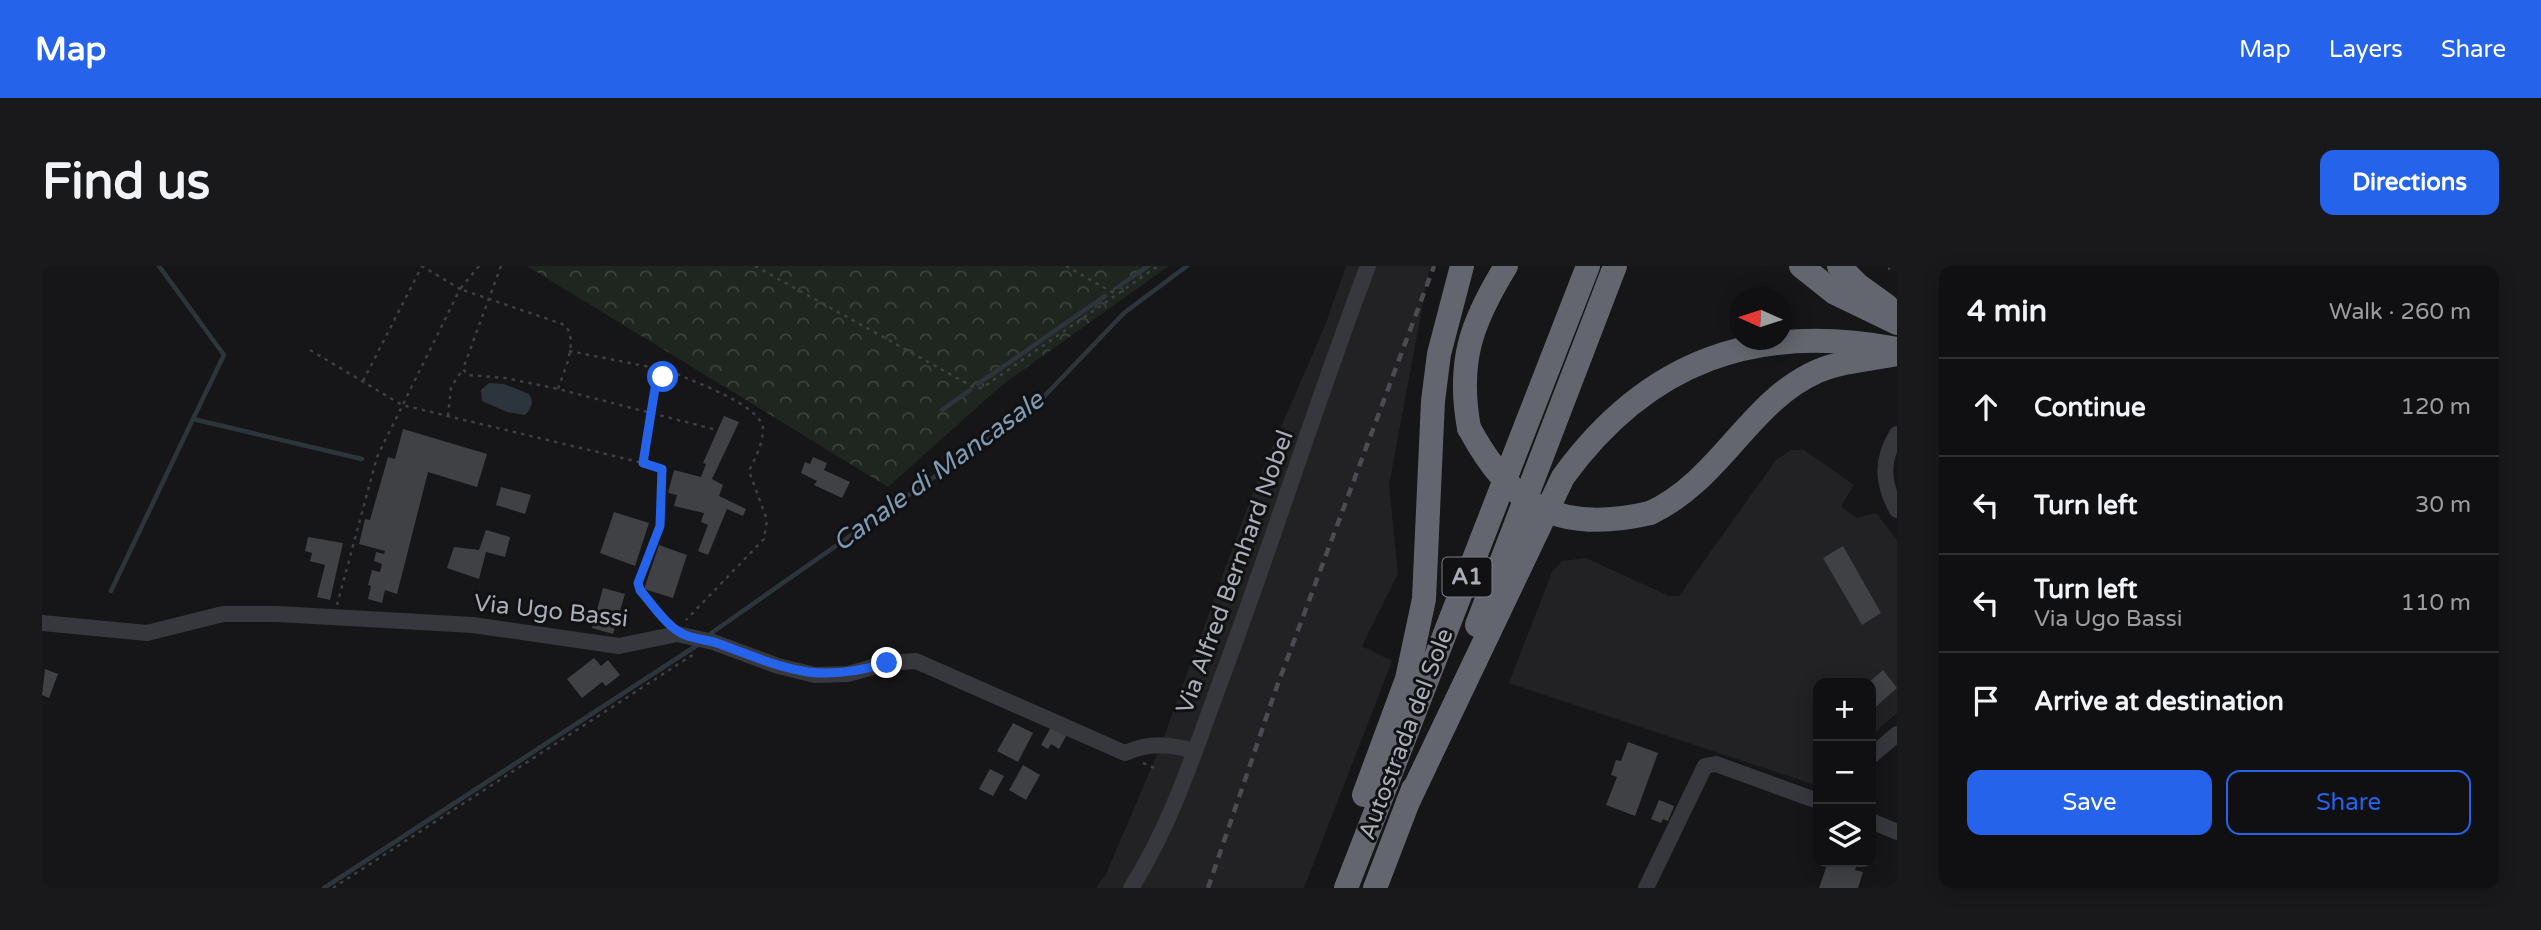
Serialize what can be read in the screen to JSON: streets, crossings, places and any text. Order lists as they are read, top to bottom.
{
  "streets": {
    "highway": ["A1", "Autostrada del Sole"],
    "street": ["Via Alfred Bernhard Nobel", "Via Ugo Bassi"]
  },
  "crossings": [
    ["Via Alfred Bernhard Nobel", "Via Ugo Bassi"]
  ],
  "water": ["Canale di Mancasale"],
  "north": "left",
  "page": {
    "header": "Map",
    "nav": ["Map", "Layers", "Share"],
    "buttons": [
      "Directions",
      ["Save", "Share"]
    ],
    "title": "Find us",
    "heading": ["4 min", "Walk · 260 m"],
    "list": [
      ["Continue", "120 m"],
      ["Turn left", "30 m"],
      ["Turn left", "Via Ugo Bassi", "110 m"],
      "Arrive at destination"
    ],
    "map_buttons": ["+", "−"]
  }
}
